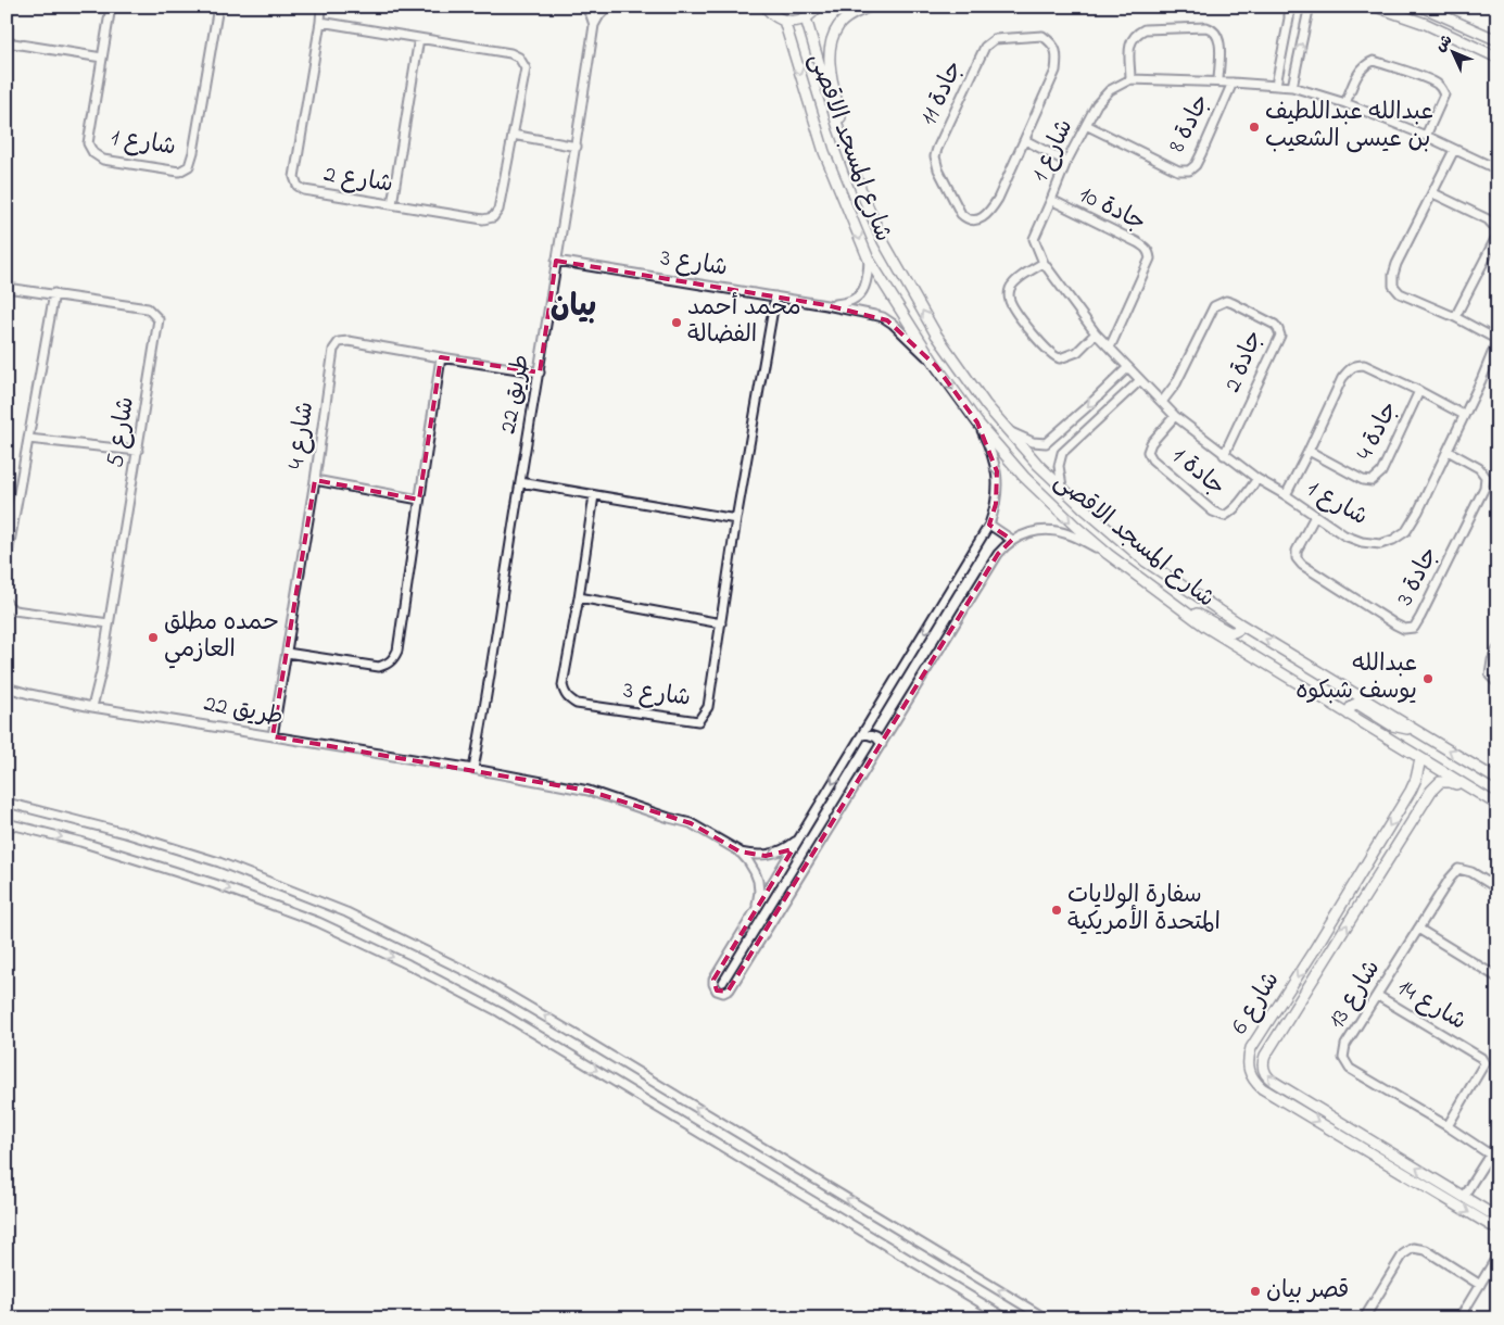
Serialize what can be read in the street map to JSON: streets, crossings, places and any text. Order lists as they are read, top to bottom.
{
  "streets": {
    "main road": ["شارع المسجد الاقصى", "شارع 6"],
    "street": [
      "جادة 11",
      "جادة 8",
      "شارع 1",
      "شارع 2",
      "جادة 10",
      "شارع 3",
      "جادة 2",
      "طريق 22",
      "جادة 4",
      "شارع 5",
      "شارع 4",
      "جادة 1",
      "جادة 3",
      "شارع 13",
      "شارع 14"
    ]
  },
  "crossings": [
    ["جادة 8", "شارع 1"],
    ["شارع 1", "جادة 10"],
    ["شارع 1", "جادة 2"],
    ["شارع 1", "جادة 4"],
    ["شارع 1", "جادة 1"],
    ["شارع 1", "جادة 3"],
    ["شارع المسجد الاقصى", "شارع 3"],
    ["شارع المسجد الاقصى", "شارع 6"],
    ["شارع 3", "طريق 22"],
    ["طريق 22", "شارع 5"],
    ["طريق 22", "شارع 4"],
    ["شارع 13", "شارع 14"]
  ],
  "districts": ["بيان"],
  "places": [
    "عبدالله عبداللطيف بن عيسى الشعيب",
    "محمد أحمد الفضالة",
    "حمده مطلق العازمي",
    "عبدالله يوسف شبكوه",
    "سفارة الولايات المتحدة الأمريكية",
    "قصر بيان"
  ],
  "north": "top left"
}
